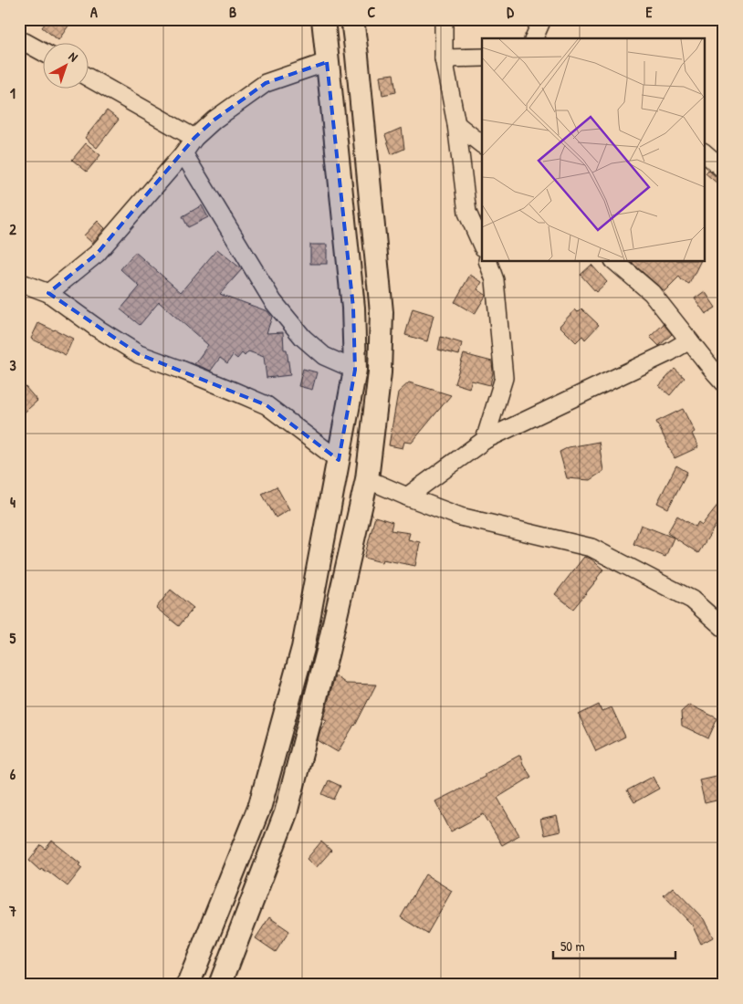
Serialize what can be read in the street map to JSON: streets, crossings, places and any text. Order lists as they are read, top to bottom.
{
  "scale_bar": "50 m",
  "north": "top right",
  "grid": {
    "columns": [
      "A",
      "B",
      "C",
      "D",
      "E"
    ],
    "rows": [
      "1",
      "2",
      "3",
      "4",
      "5",
      "6",
      "7"
    ]
  }
}
